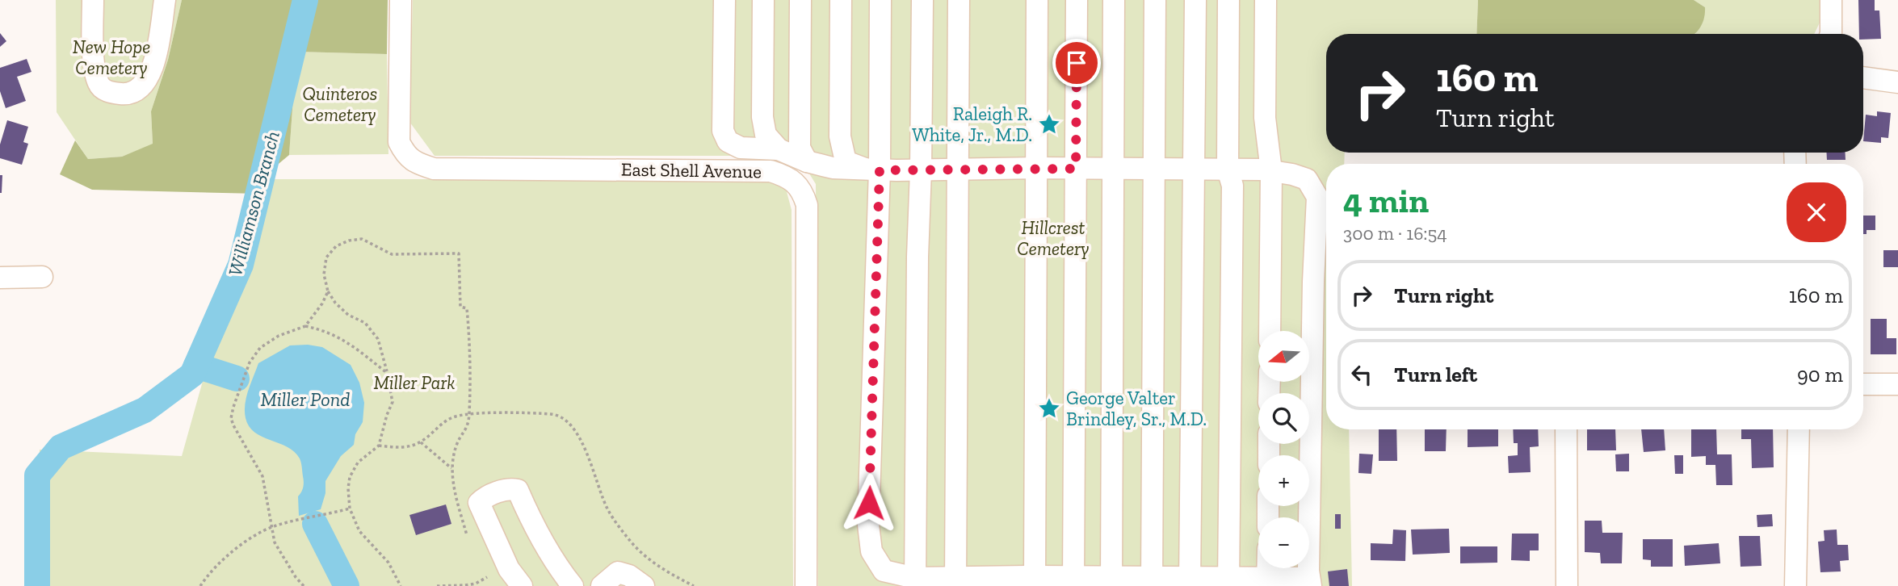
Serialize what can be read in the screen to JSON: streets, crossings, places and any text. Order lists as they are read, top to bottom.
{
  "streets": {
    "street": ["East Shell Avenue"]
  },
  "water": ["Williamson Branch", "Miller Pond"],
  "parks": [
    "New Hope Cemetery",
    "Quinteros Cemetery",
    "Hillcrest Cemetery",
    "Miller Park"
  ],
  "places": {
    "place": ["Raleigh R. White, Jr., M.D.", "George Valter Brindley, Sr., M.D."]
  },
  "north": "left",
  "page": {
    "turn": ["160 m", "Turn right"],
    "heading": ["4 min", "300 m · 16:54"],
    "list": [
      {
        "name": "Turn right",
        "value": "160 m"
      },
      {
        "name": "Turn left",
        "value": "90 m"
      }
    ],
    "map_buttons": ["+", "−"]
  }
}
